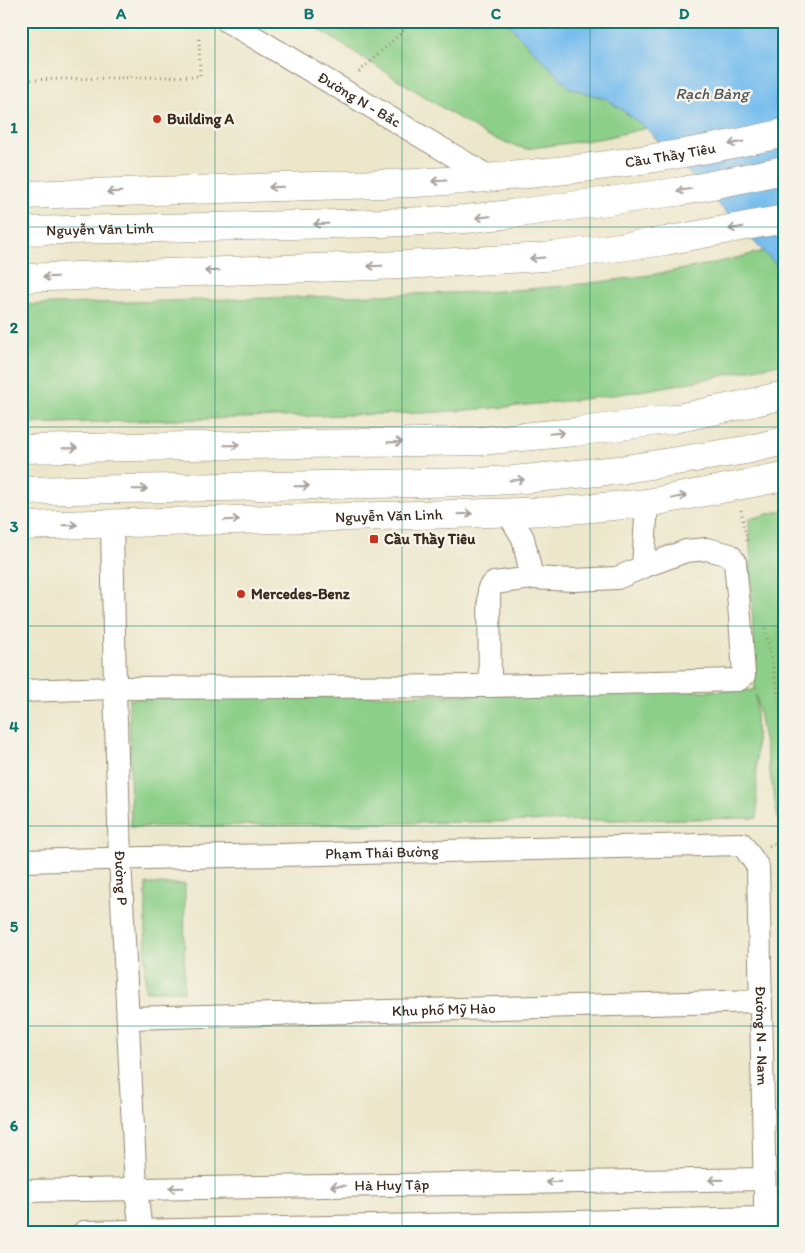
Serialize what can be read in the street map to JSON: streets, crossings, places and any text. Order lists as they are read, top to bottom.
{
  "streets": {
    "main road": ["Cầu Thầy Tiêu", "Nguyễn Văn Linh"],
    "street": [
      "Đường N - Bắc",
      "Phạm Thái Bường",
      "Đường P",
      "Khu phố Mỹ Hào",
      "Đường N - Nam",
      "Hà Huy Tập"
    ]
  },
  "crossings": [
    ["Đường N - Bắc", "Cầu Thầy Tiêu"],
    ["Nguyễn Văn Linh", "Đường P"],
    ["Phạm Thái Bường", "Đường P"],
    ["Phạm Thái Bường", "Đường N - Nam"],
    ["Đường P", "Khu phố Mỹ Hào"],
    ["Đường P", "Hà Huy Tập"],
    ["Khu phố Mỹ Hào", "Đường N - Nam"],
    ["Đường N - Nam", "Hà Huy Tập"]
  ],
  "water": ["Rạch Bàng"],
  "places": {
    "other": ["Building A", "Mercedes-Benz"],
    "transit": ["Cầu Thầy Tiêu"]
  },
  "grid": {
    "columns": [
      "A",
      "B",
      "C",
      "D"
    ],
    "rows": [
      "1",
      "2",
      "3",
      "4",
      "5",
      "6"
    ]
  }
}
